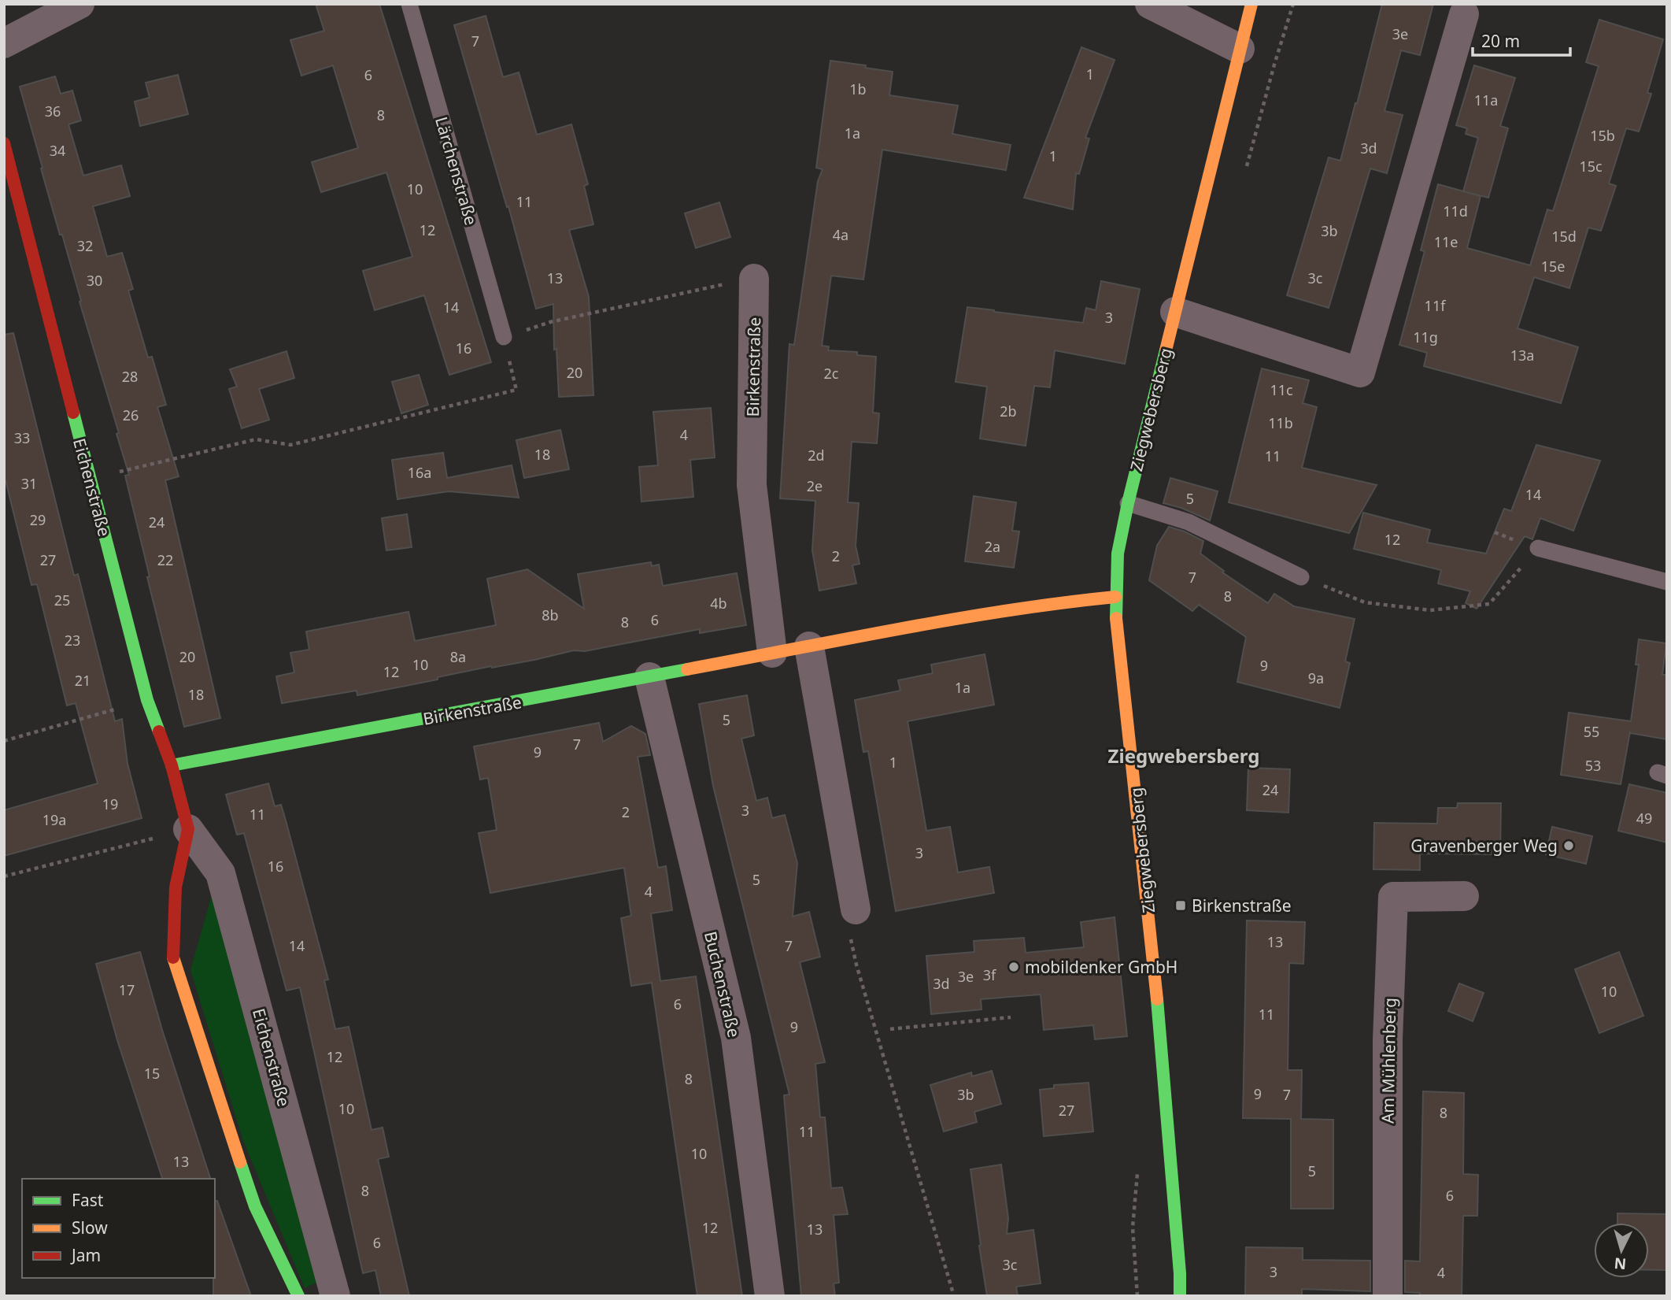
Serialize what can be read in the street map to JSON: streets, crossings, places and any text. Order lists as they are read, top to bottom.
{
  "streets": {
    "street": [
      "Birkenstraße",
      "Ziegwebersberg",
      "Eichenstraße",
      "Buchenstraße",
      "Am Mühlenberg"
    ],
    "lane": ["Lärchenstraße"]
  },
  "crossings": [
    ["Birkenstraße", "Ziegwebersberg"],
    ["Birkenstraße", "Eichenstraße"],
    ["Birkenstraße", "Buchenstraße"]
  ],
  "districts": ["Ziegwebersberg"],
  "places": {
    "other": ["Gravenberger Weg", "mobildenker GmbH"],
    "transit": ["Birkenstraße"]
  },
  "house_numbers": [
    "3e",
    "7",
    "1",
    "6",
    "1b",
    "11a",
    "36",
    "8",
    "1a",
    "15b",
    "3d",
    "34",
    "1",
    "15c",
    "10",
    "11",
    "11d",
    "12",
    "3b",
    "4a",
    "15d",
    "11e",
    "32",
    "15e",
    "13",
    "3c",
    "30",
    "11f",
    "14",
    "3",
    "11g",
    "16",
    "13a",
    "20",
    "2c",
    "28",
    "11c",
    "2b",
    "26",
    "11b",
    "4",
    "33",
    "18",
    "2d",
    "11",
    "16a",
    "31",
    "2e",
    "14",
    "5",
    "29",
    "24",
    "12",
    "2a",
    "2",
    "27",
    "22",
    "7",
    "8",
    "25",
    "4b",
    "8b",
    "6",
    "8",
    "23",
    "20",
    "8a",
    "10",
    "9",
    "12",
    "9a",
    "21",
    "1a",
    "18",
    "5",
    "55",
    "7",
    "9",
    "1",
    "53",
    "24",
    "19",
    "3",
    "2",
    "11",
    "49",
    "19a",
    "3",
    "16",
    "5",
    "4",
    "13",
    "14",
    "7",
    "3f",
    "3e",
    "3d",
    "17",
    "10",
    "6",
    "11",
    "9",
    "12",
    "15",
    "8",
    "9",
    "3b",
    "7",
    "10",
    "27",
    "8",
    "11",
    "10",
    "13",
    "5",
    "8",
    "6",
    "12",
    "13",
    "6",
    "3c",
    "3",
    "4"
  ],
  "legend": ["Fast", "Slow", "Jam"],
  "scale_bar": "20 m",
  "north": "bottom"
}
